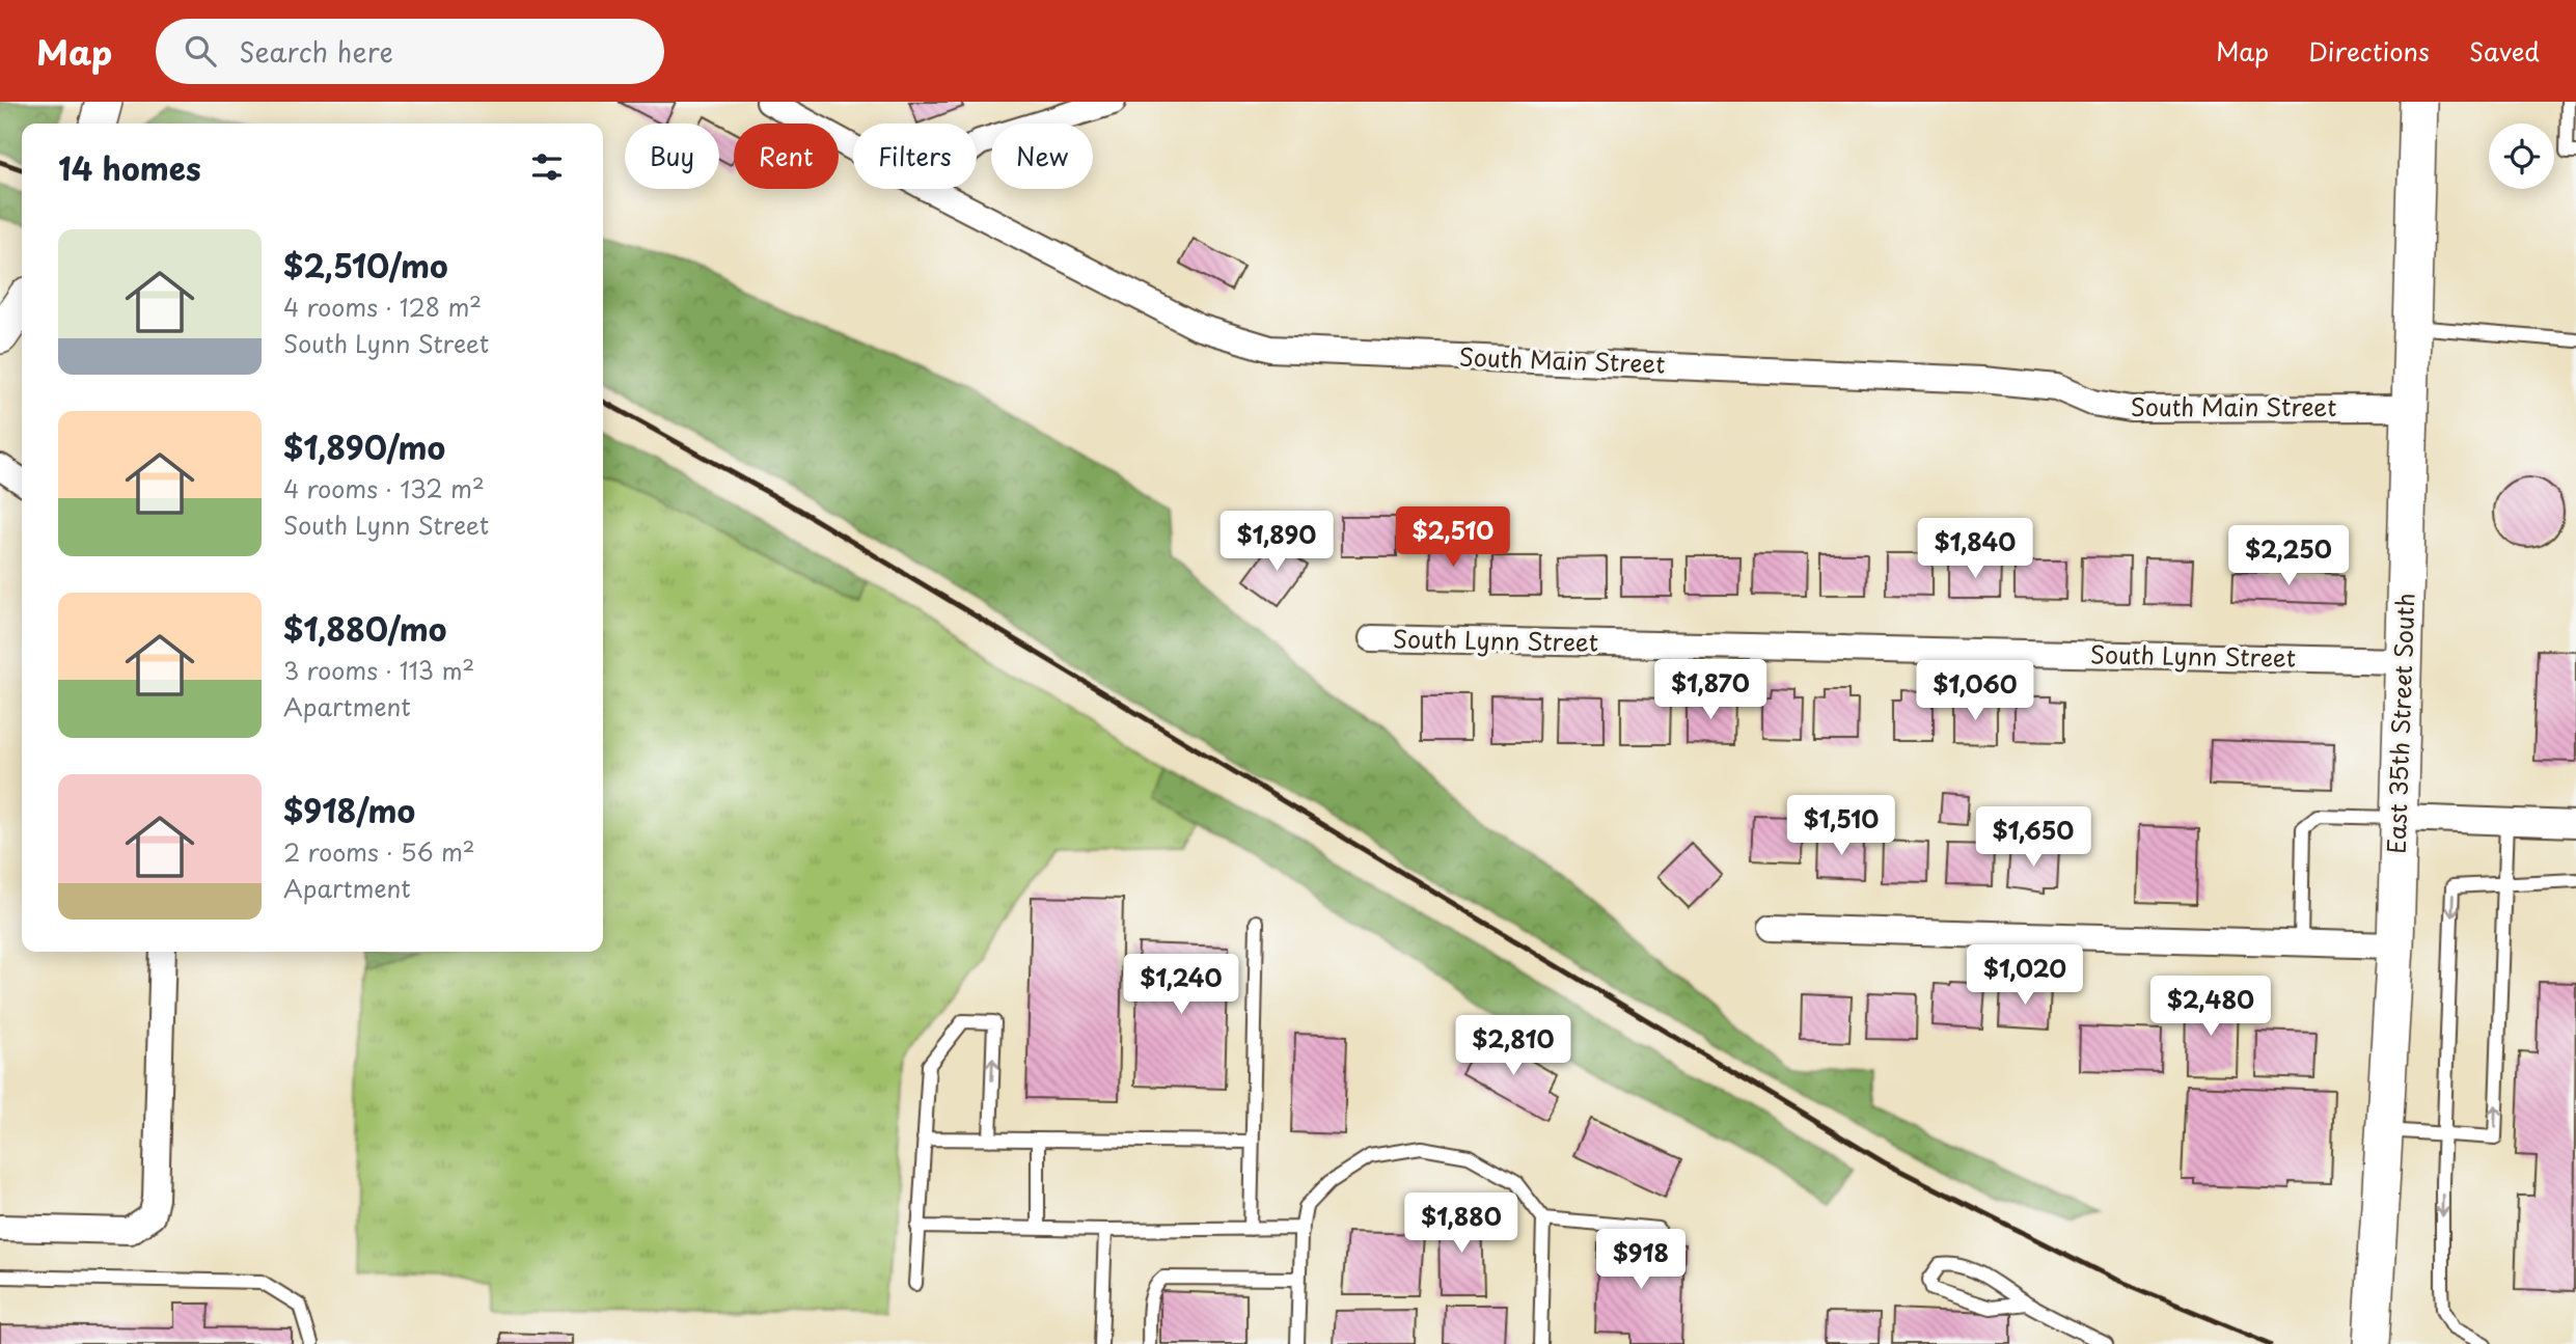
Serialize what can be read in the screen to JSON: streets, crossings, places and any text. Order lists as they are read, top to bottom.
{
  "streets": {
    "main road": ["East 35th Street South"],
    "street": ["South Main Street", "South Lynn Street"]
  },
  "crossings": [
    ["South Main Street", "East 35th Street South"],
    ["South Lynn Street", "East 35th Street South"]
  ],
  "page": {
    "header": "Map",
    "search": "Search here",
    "nav": ["Map", "Directions", "Saved"],
    "chip": [
      "Buy",
      "Rent",
      "Filters",
      "New"
    ],
    "heading": "14 homes",
    "list": [
      {
        "name": "$2,510/mo",
        "note": "4 rooms · 128 m² · South Lynn Street"
      },
      {
        "name": "$1,890/mo",
        "note": "4 rooms · 132 m² · South Lynn Street"
      },
      {
        "name": "$1,880/mo",
        "note": "3 rooms · 113 m² · Apartment"
      },
      {
        "name": "$918/mo",
        "note": "2 rooms · 56 m² · Apartment"
      }
    ],
    "price": [
      "$2,510",
      "$1,890",
      "$1,840",
      "$2,250",
      "$1,870",
      "$1,060",
      "$1,510",
      "$1,650",
      "$1,020",
      "$1,240",
      "$2,480",
      "$2,810",
      "$1,880",
      "$918"
    ]
  }
}
